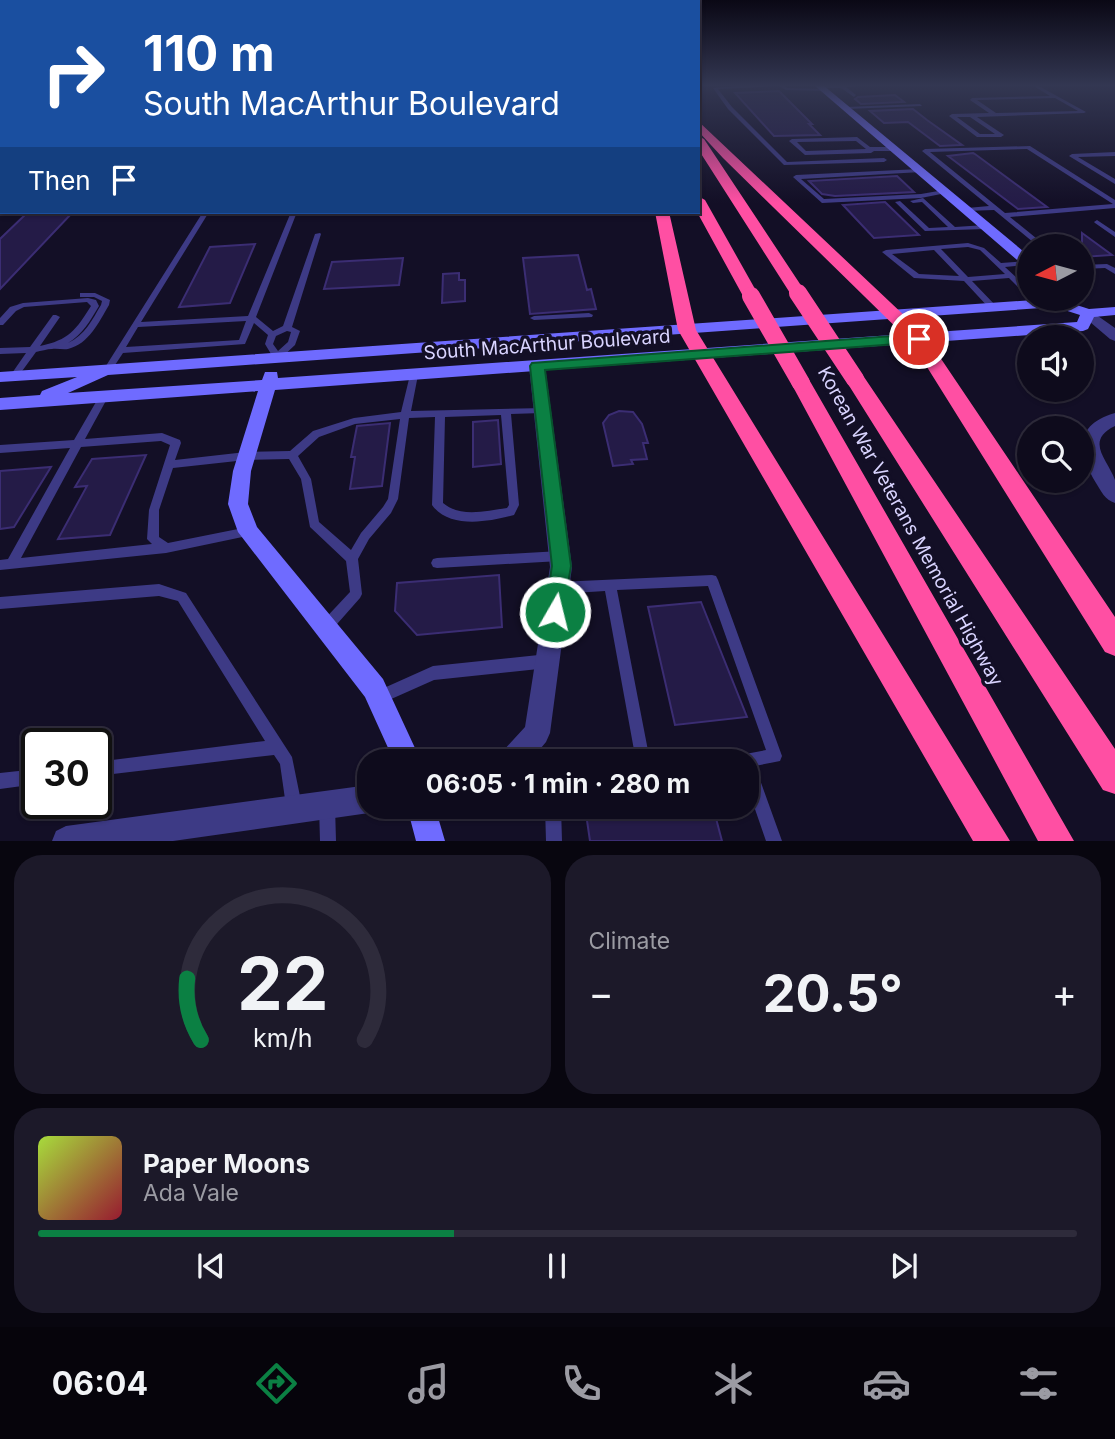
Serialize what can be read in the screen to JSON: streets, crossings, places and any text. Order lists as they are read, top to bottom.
{
  "streets": {
    "highway": ["Korean War Veterans Memorial Highway"],
    "main road": ["South MacArthur Boulevard"]
  },
  "north": "left",
  "page": {
    "turn": ["110 m", "South MacArthur Boulevard"],
    "then": "Then",
    "limit": "30",
    "trip": "06:05 · 1 min · 280 m",
    "tile": "Climate",
    "heat": ["−", "20.5°", "+"],
    "song": ["Paper Moons", "Ada Vale"],
    "tabs": "06:04",
    "gauge": ["22", "km/h"]
  }
}
